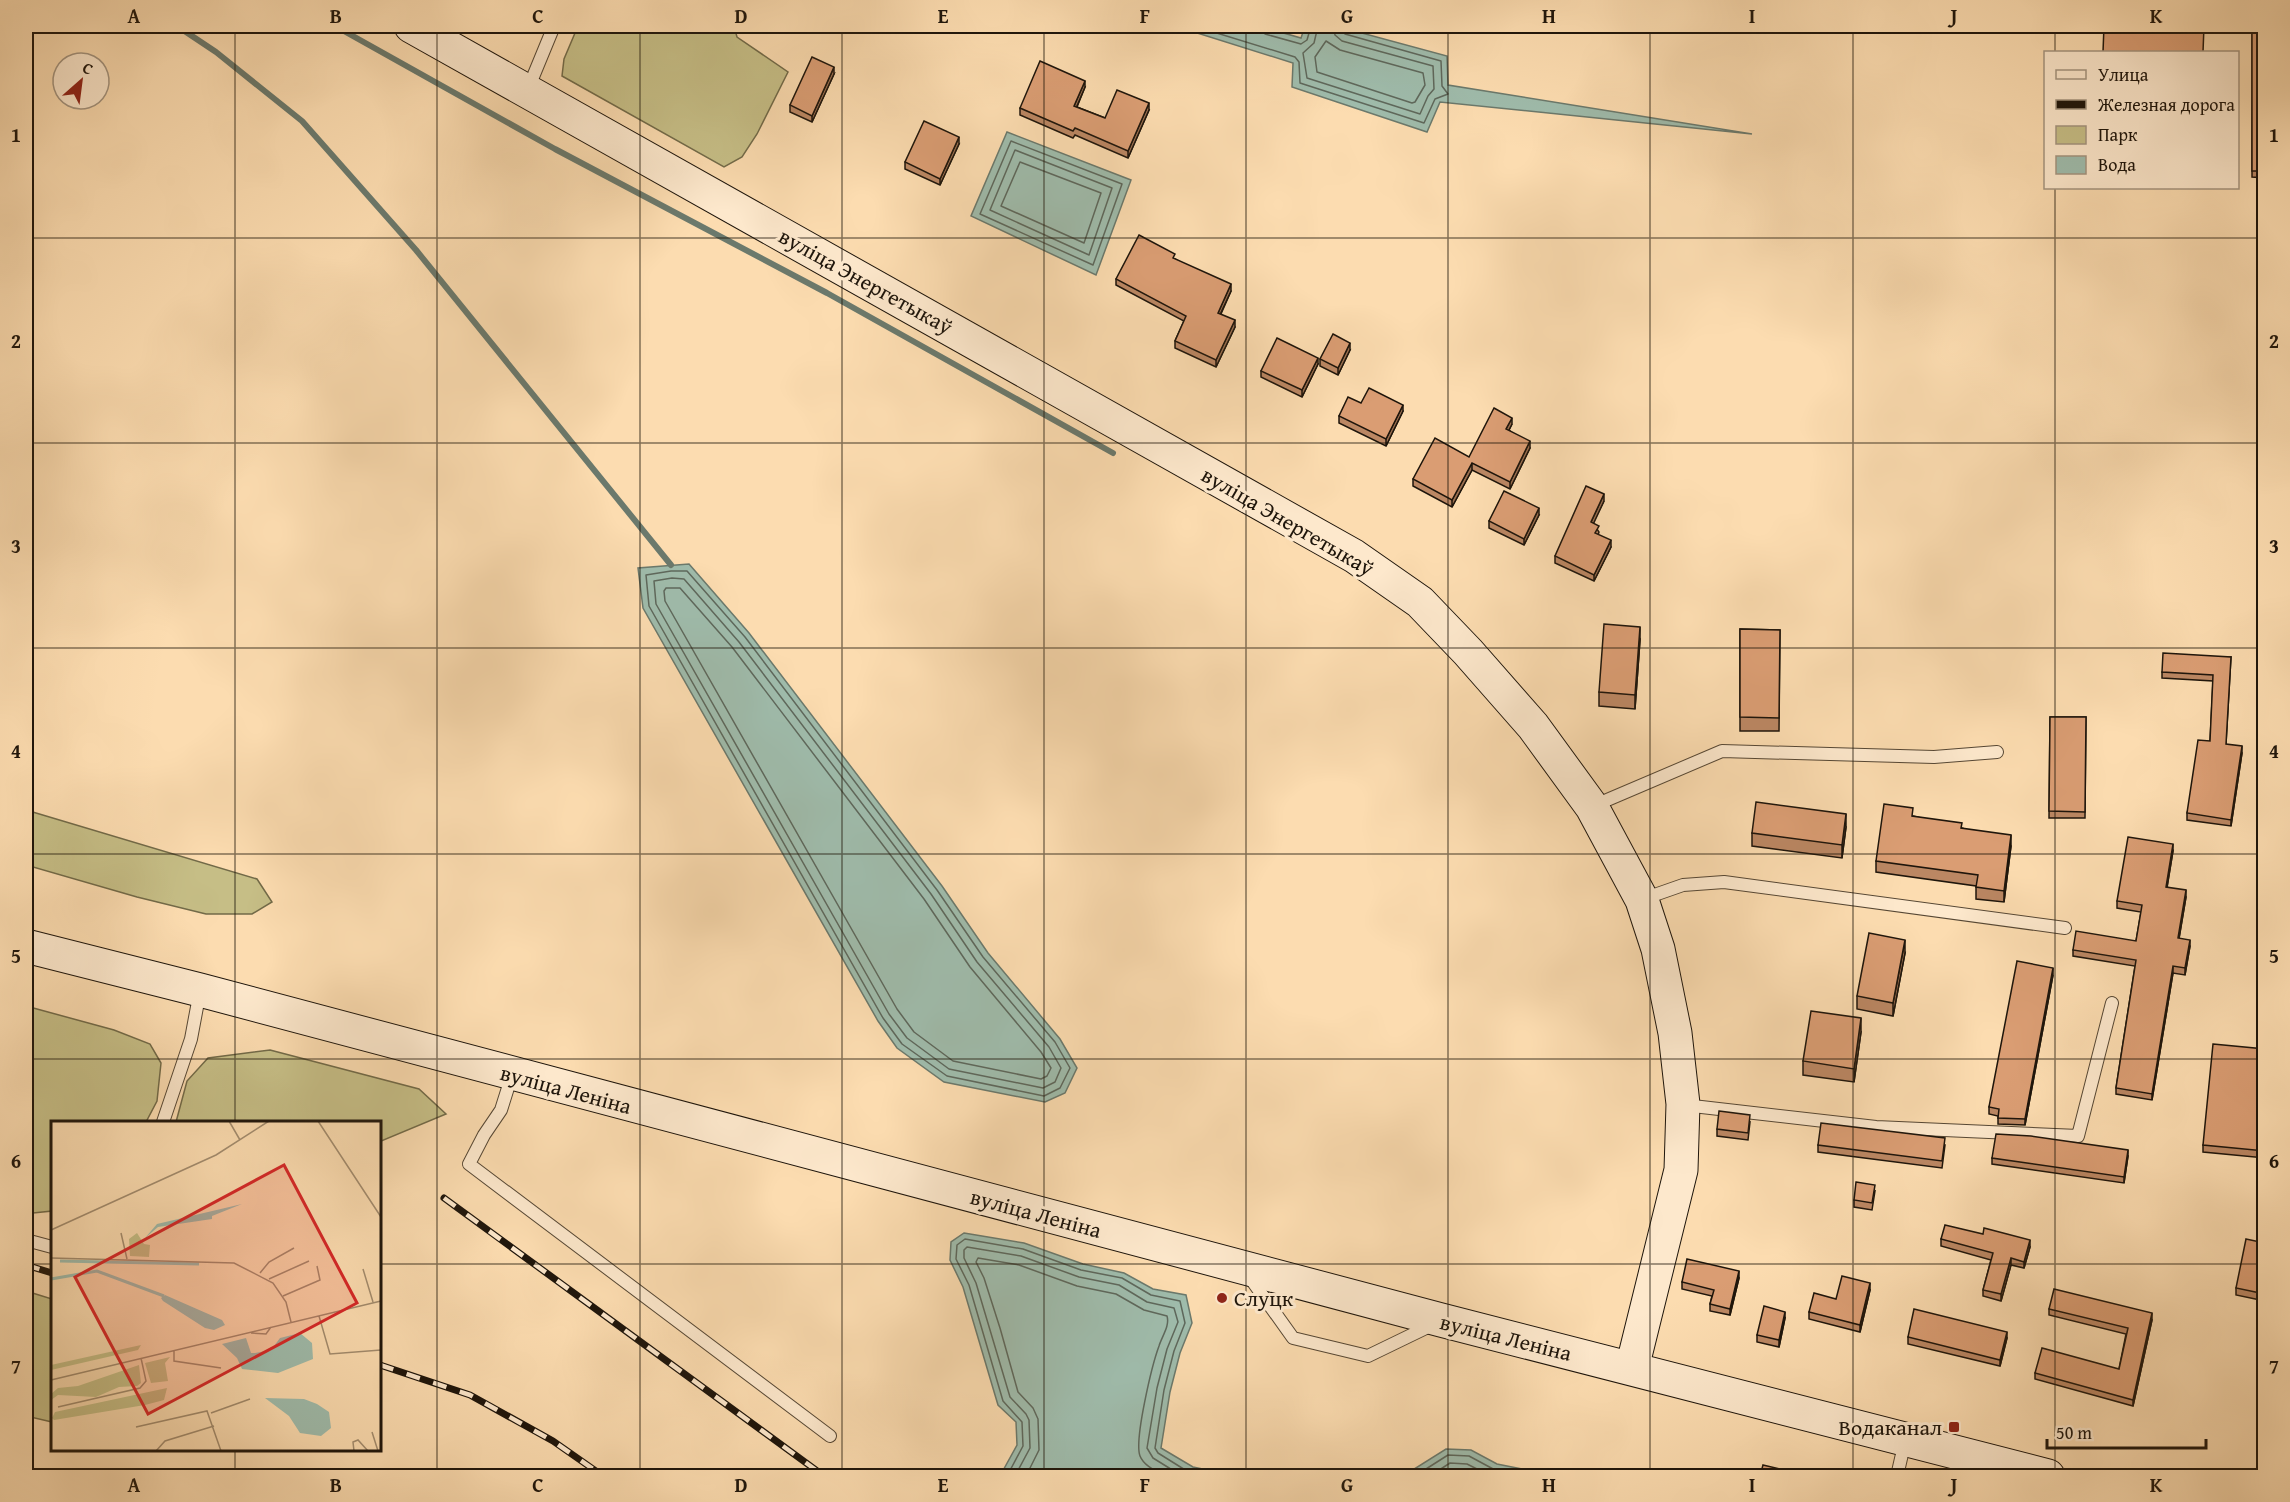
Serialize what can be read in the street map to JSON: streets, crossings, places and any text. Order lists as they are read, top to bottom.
{
  "streets": {
    "main road": ["вуліца Энергетыкаў", "вуліца Леніна"]
  },
  "crossings": [
    ["вуліца Энергетыкаў", "вуліца Леніна"]
  ],
  "places": {
    "other": ["Слуцк"],
    "transit": ["Водаканал"]
  },
  "legend": [
    "Улица",
    "Железная дорога",
    "Парк",
    "Вода"
  ],
  "scale_bar": "50 m",
  "north": "top right",
  "grid": {
    "columns": [
      "A",
      "B",
      "C",
      "D",
      "E",
      "F",
      "G",
      "H",
      "I",
      "J",
      "K"
    ],
    "rows": [
      "1",
      "2",
      "3",
      "4",
      "5",
      "6",
      "7"
    ]
  }
}
